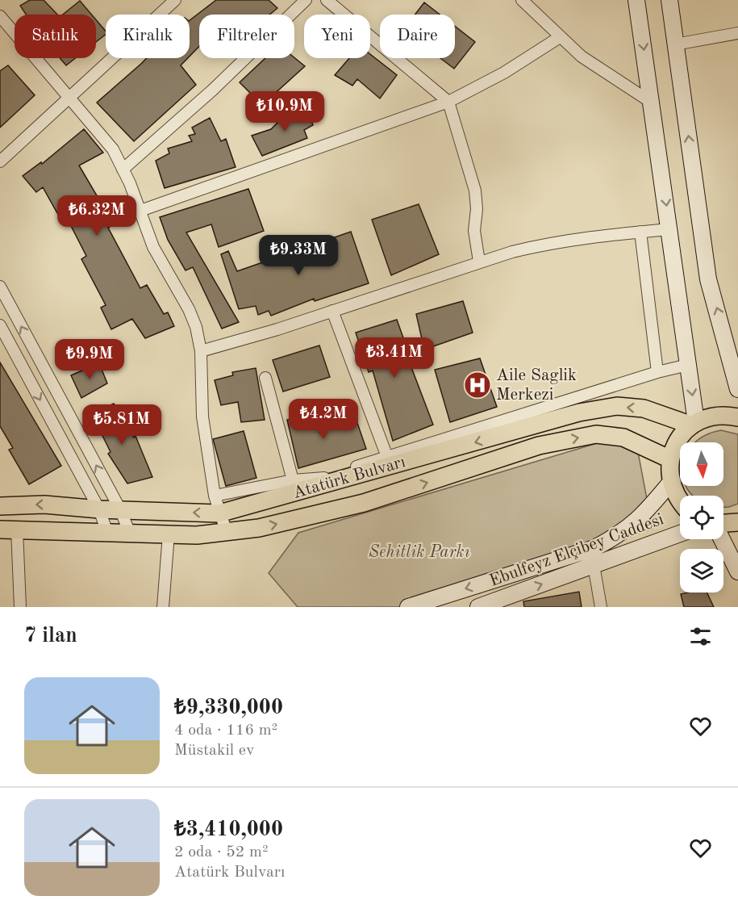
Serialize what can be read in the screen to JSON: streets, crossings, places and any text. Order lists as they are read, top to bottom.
{
  "streets": {
    "main road": ["Atatürk Bulvarı", "Ebulfeyz Elçibey Caddesi"]
  },
  "parks": ["Sehitlik Parkı"],
  "places": {
    "hospital": ["Aile Saglik Merkezi"]
  },
  "north": "bottom",
  "page": {
    "chip": [
      "Satılık",
      "Kiralık",
      "Filtreler",
      "Yeni",
      "Daire"
    ],
    "price": [
      "₺10.9M",
      "₺6.32M",
      "₺9.33M",
      "₺3.41M",
      "₺9.9M",
      "₺4.2M",
      "₺5.81M"
    ],
    "heading": "7 ilan",
    "list": [
      {
        "name": "₺9,330,000",
        "note": "4 oda · 116 m² · Müstakil ev"
      },
      {
        "name": "₺3,410,000",
        "note": "2 oda · 52 m² · Atatürk Bulvarı"
      }
    ]
  }
}
